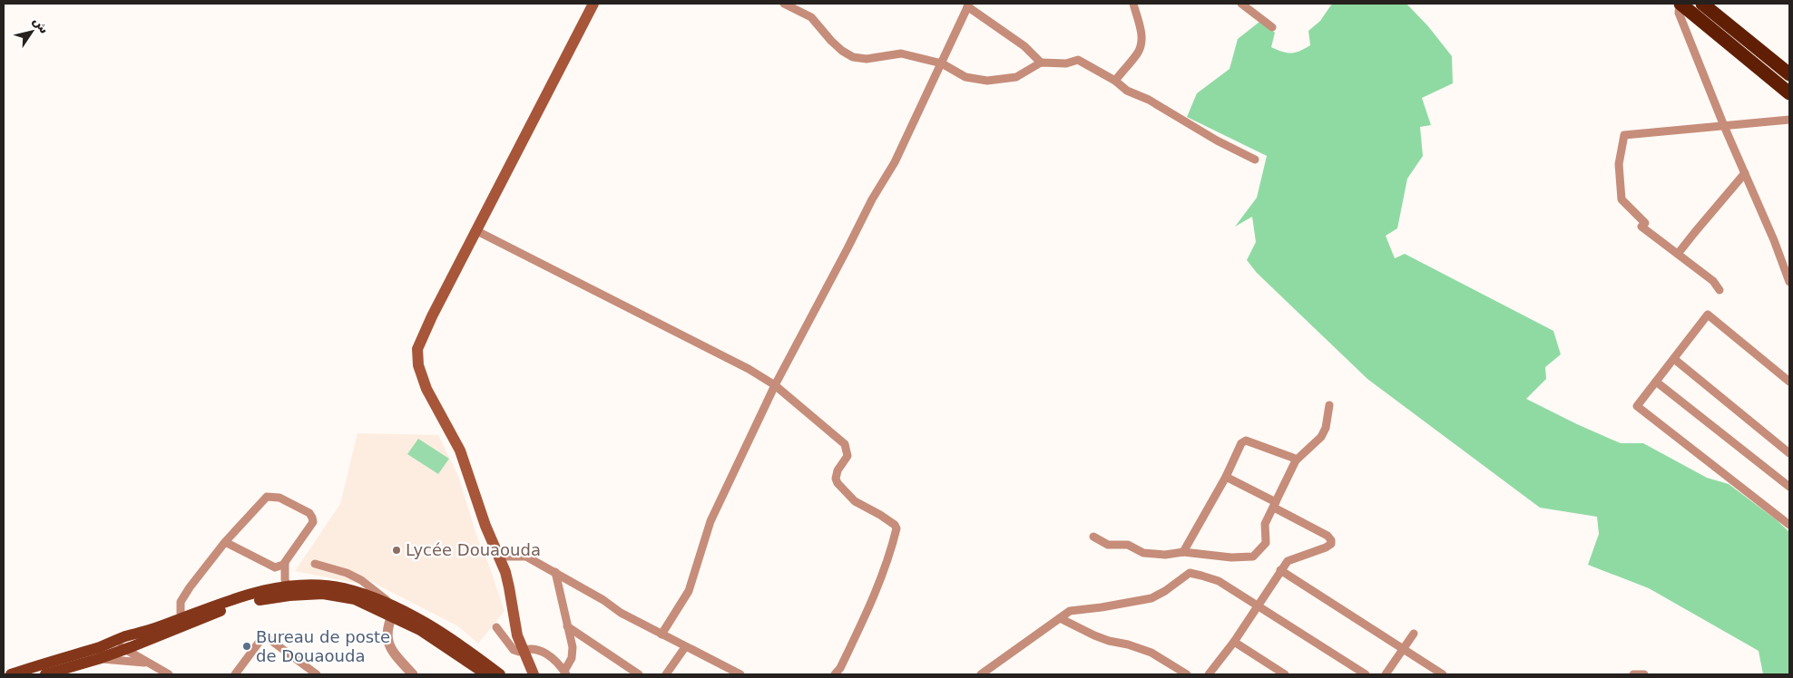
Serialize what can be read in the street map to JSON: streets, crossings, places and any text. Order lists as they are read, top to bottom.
{
  "places": ["Lycée Douaouda", "Bureau de poste de Douaouda"],
  "north": "top right"
}
